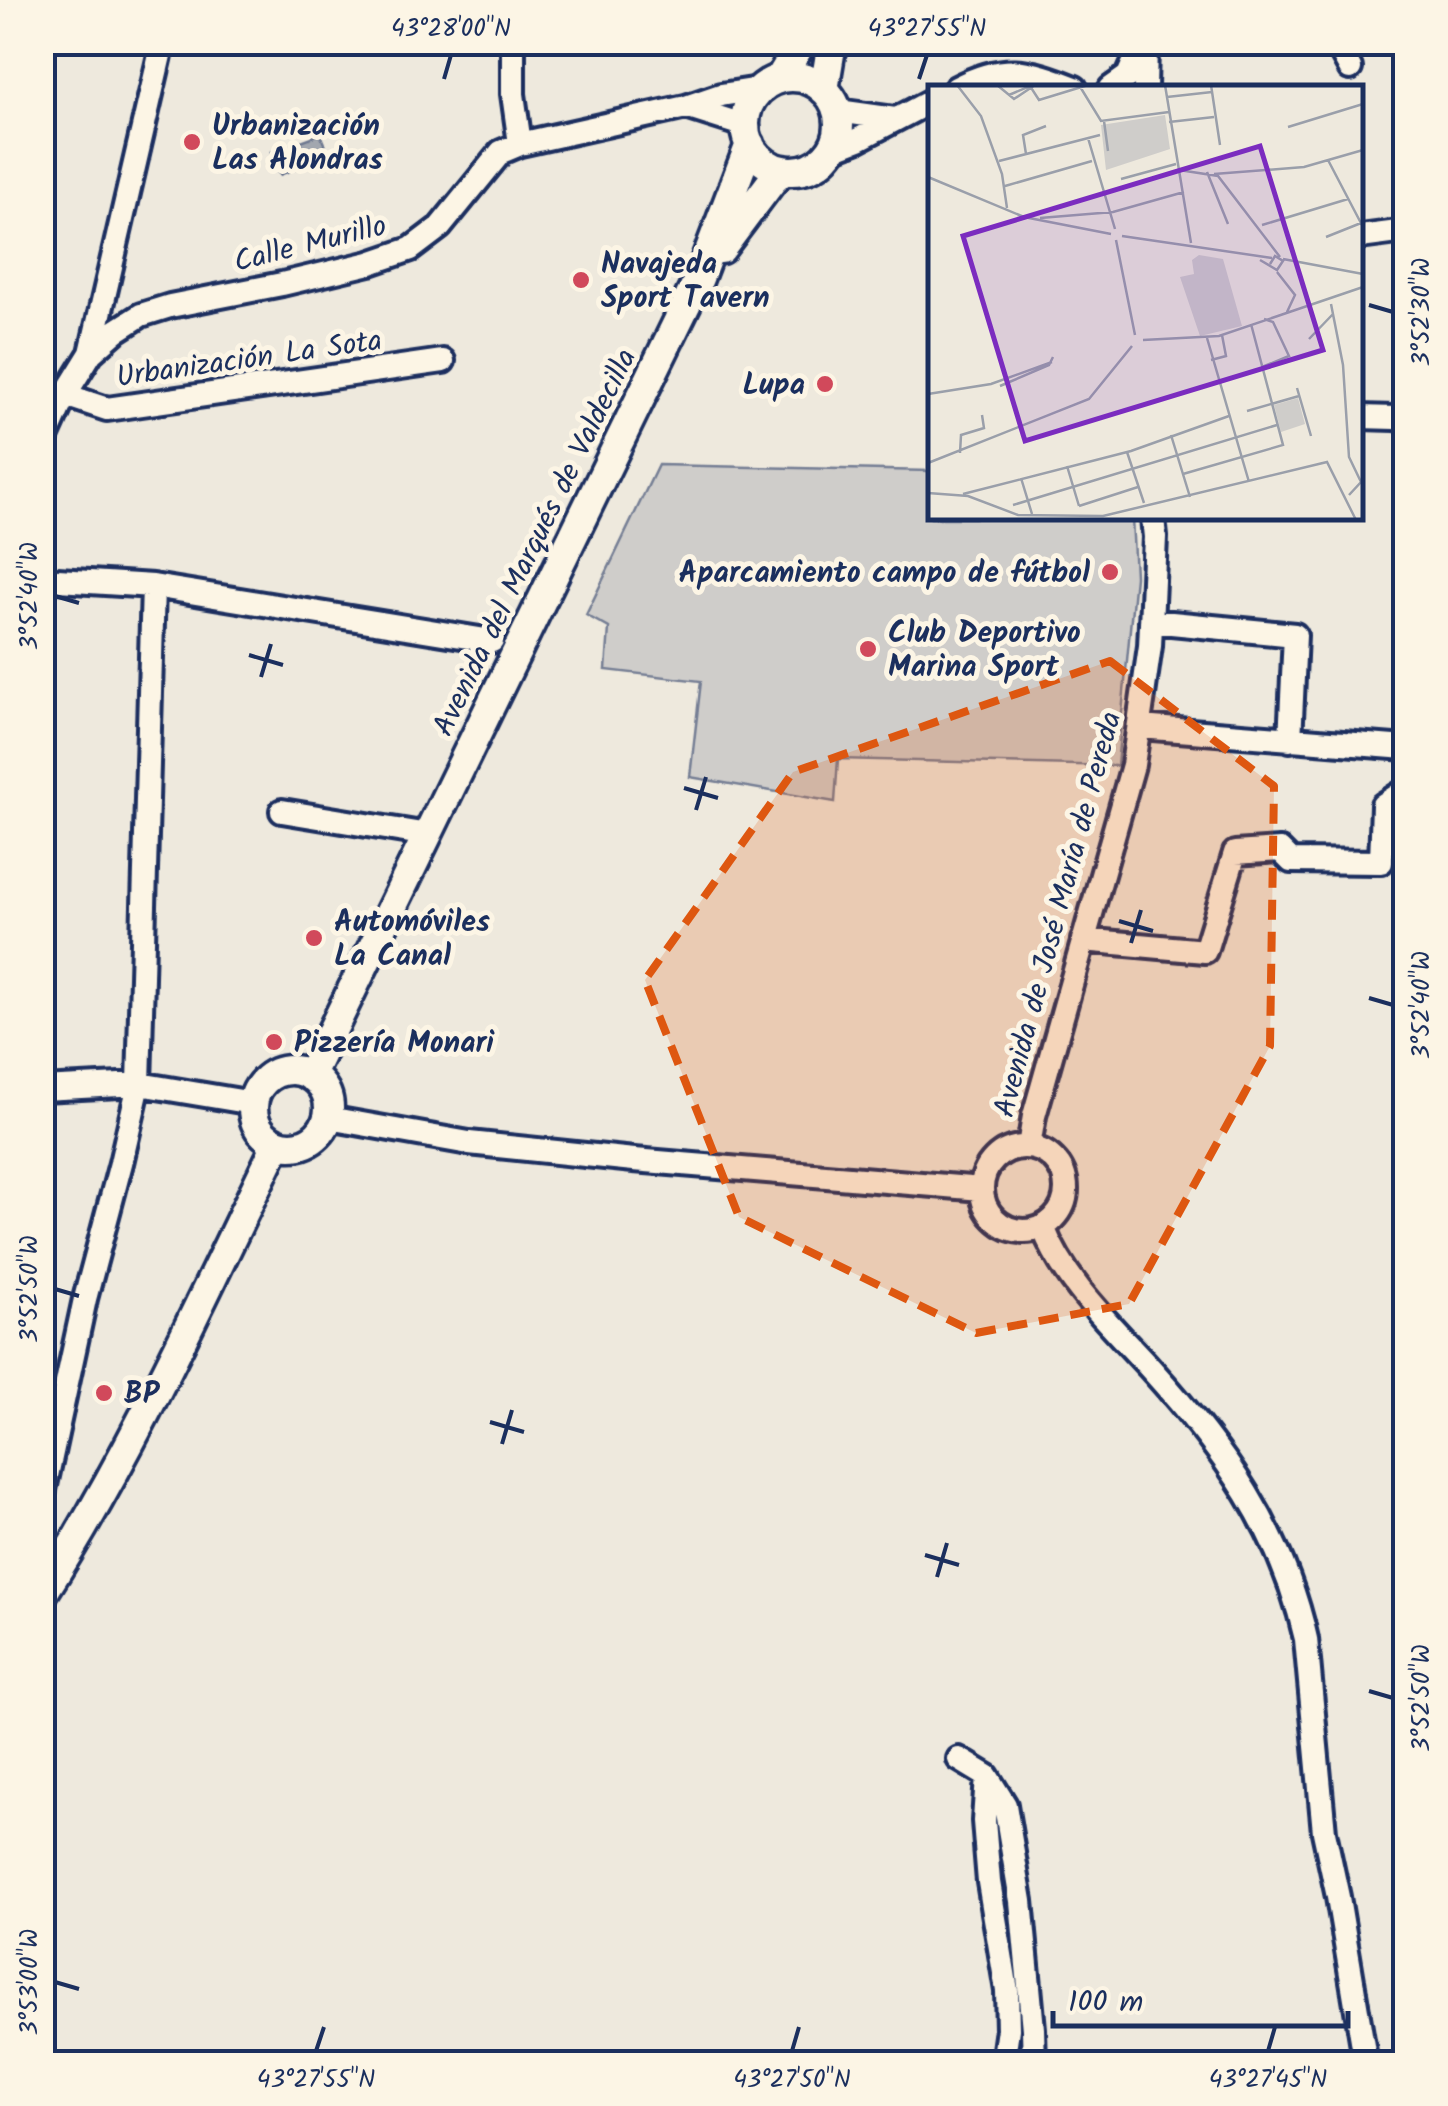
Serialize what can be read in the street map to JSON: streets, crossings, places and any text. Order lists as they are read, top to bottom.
{
  "streets": {
    "main road": ["Avenida del Marqués de Valdecilla"],
    "street": ["Calle Murillo", "Urbanización La Sota", "Avenida de José María de Pereda"]
  },
  "crossings": [
    ["Calle Murillo", "Urbanización La Sota"],
    ["Calle Murillo", "Avenida del Marqués de Valdecilla"]
  ],
  "places": [
    "Urbanización Las Alondras",
    "Navajeda Sport Tavern",
    "Lupa",
    "Aparcamiento campo de fútbol",
    "Club Deportivo Marina Sport",
    "Automóviles La Canal",
    "Pizzería Monari",
    "BP"
  ],
  "scale_bar": "100 m",
  "coordinates": [
    "43°28'00\"N",
    "43°27'55\"N",
    "3°52'30\"W",
    "3°52'40\"W",
    "3°52'50\"W",
    "3°53'00\"W",
    "43°27'50\"N",
    "43°27'45\"N"
  ]
}
